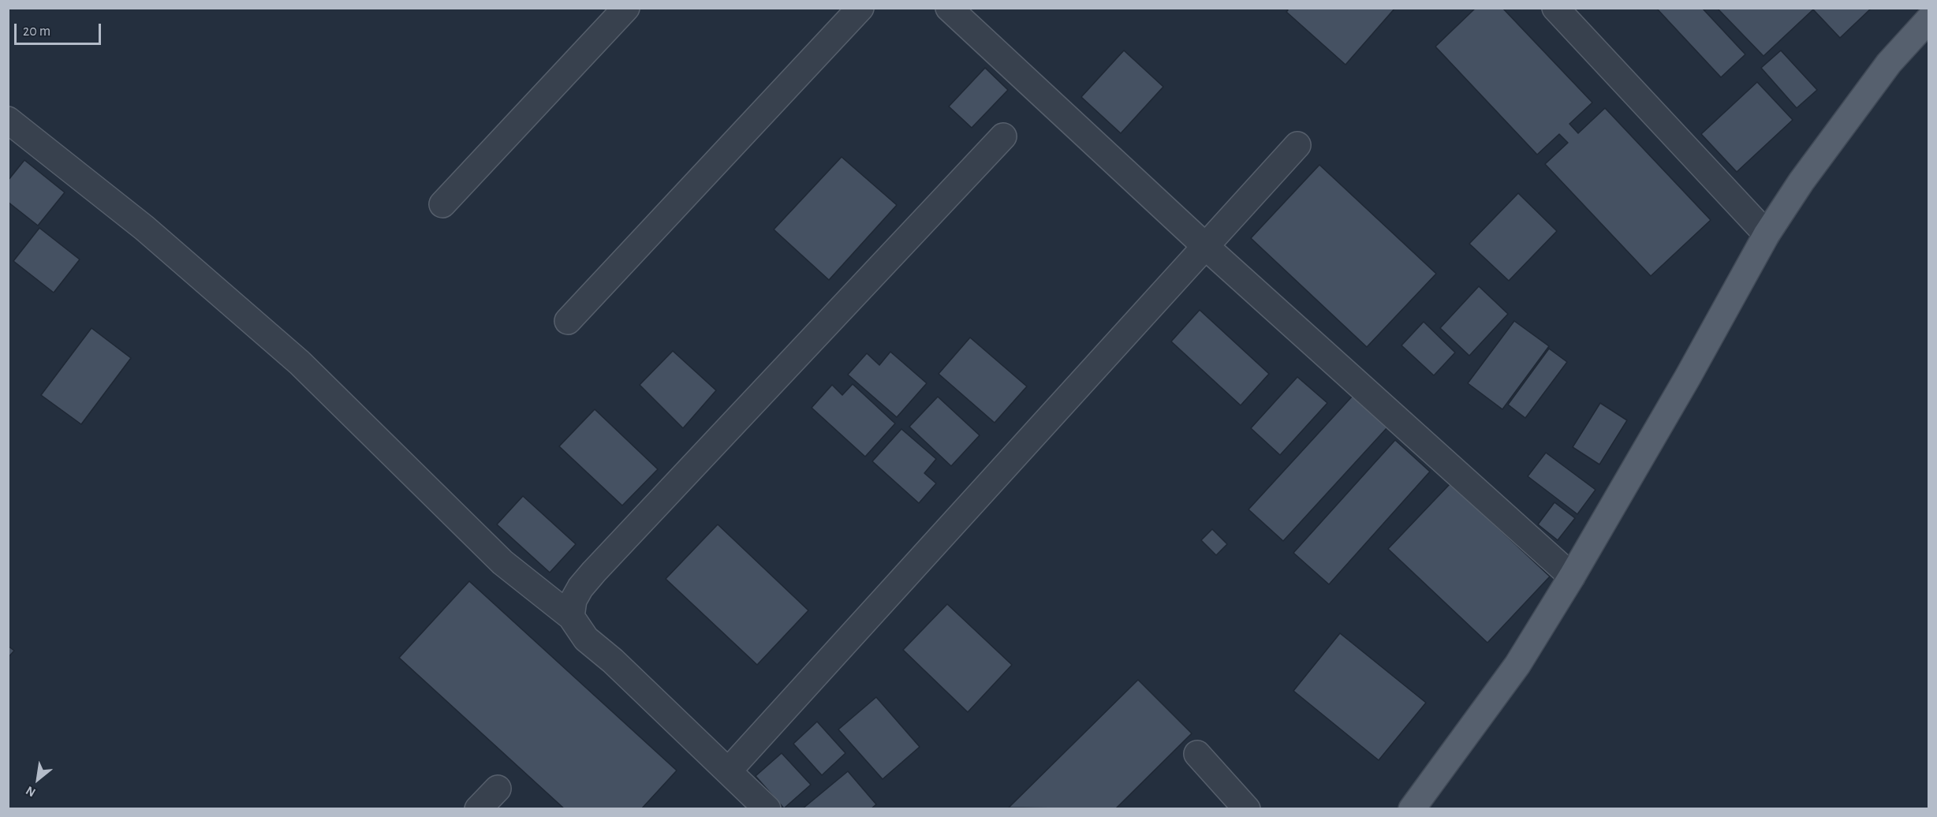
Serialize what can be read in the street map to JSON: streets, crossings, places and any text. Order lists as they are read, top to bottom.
{
  "scale_bar": "20 m",
  "north": "bottom left"
}
